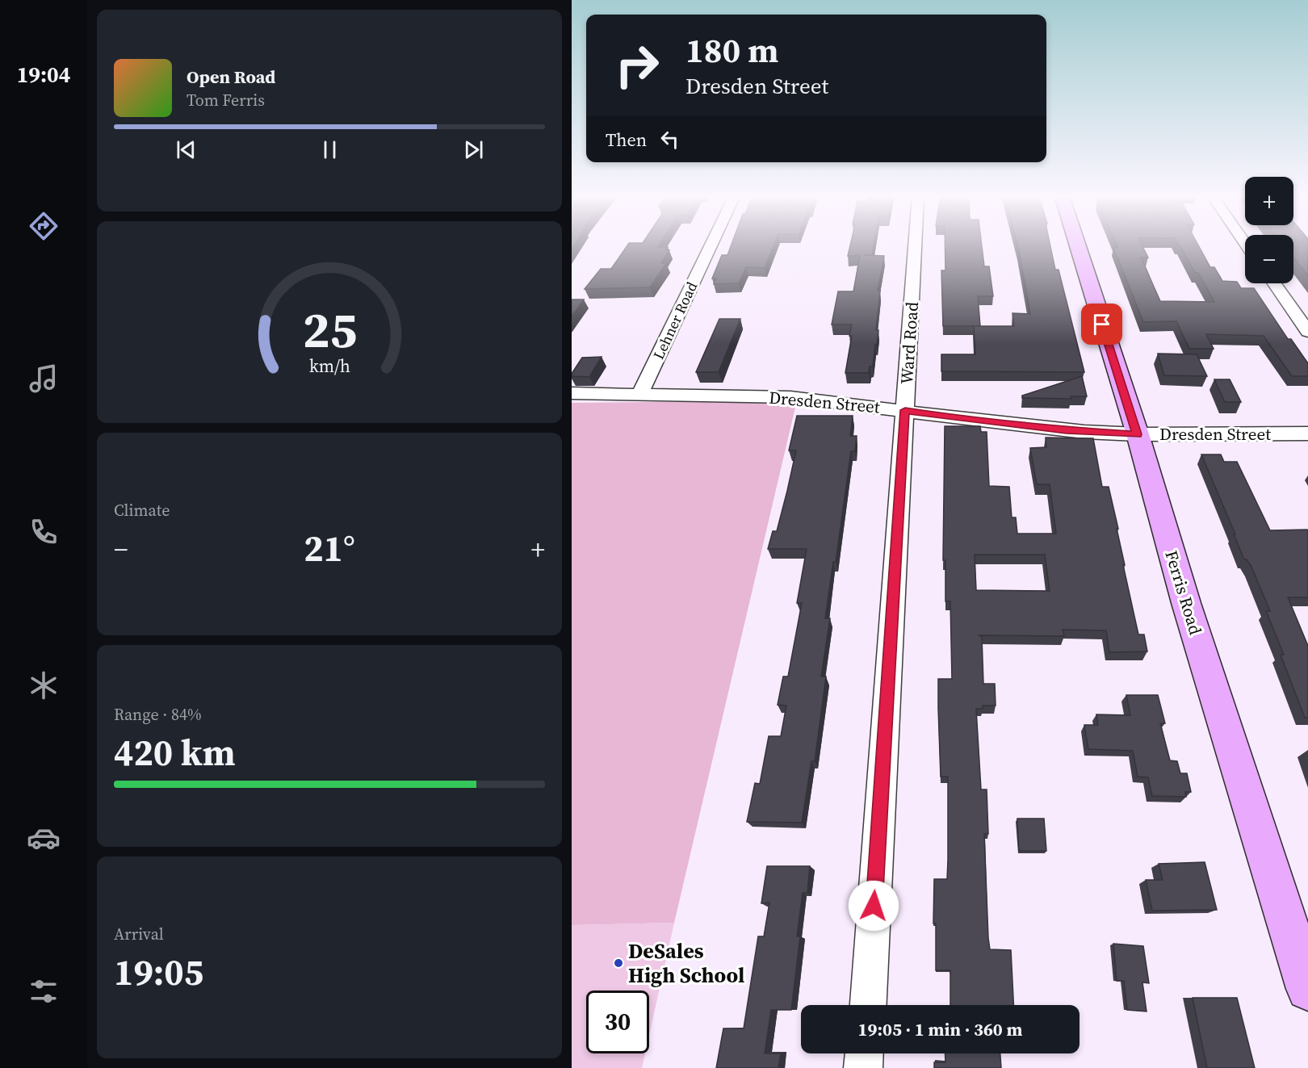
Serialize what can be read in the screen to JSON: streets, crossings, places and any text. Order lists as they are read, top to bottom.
{
  "streets": {
    "main road": ["Ferris Road"],
    "street": ["Lehner Road", "Ward Road", "Dresden Street"]
  },
  "crossings": [
    ["Lehner Road", "Dresden Street"],
    ["Ward Road", "Dresden Street"],
    ["Dresden Street", "Ferris Road"]
  ],
  "places": ["DeSales High School"],
  "page": {
    "tabs": "19:04",
    "turn": ["180 m", "Dresden Street"],
    "song": ["Open Road", "Tom Ferris"],
    "then": "Then",
    "map_buttons": ["+", "−"],
    "tile": [
      "Climate",
      ["Range · 84%", "420 km"],
      ["Arrival", "19:05"]
    ],
    "heat": ["−", "21°", "+"],
    "limit": "30",
    "trip": "19:05 · 1 min · 360 m",
    "gauge": ["25", "km/h"]
  }
}
